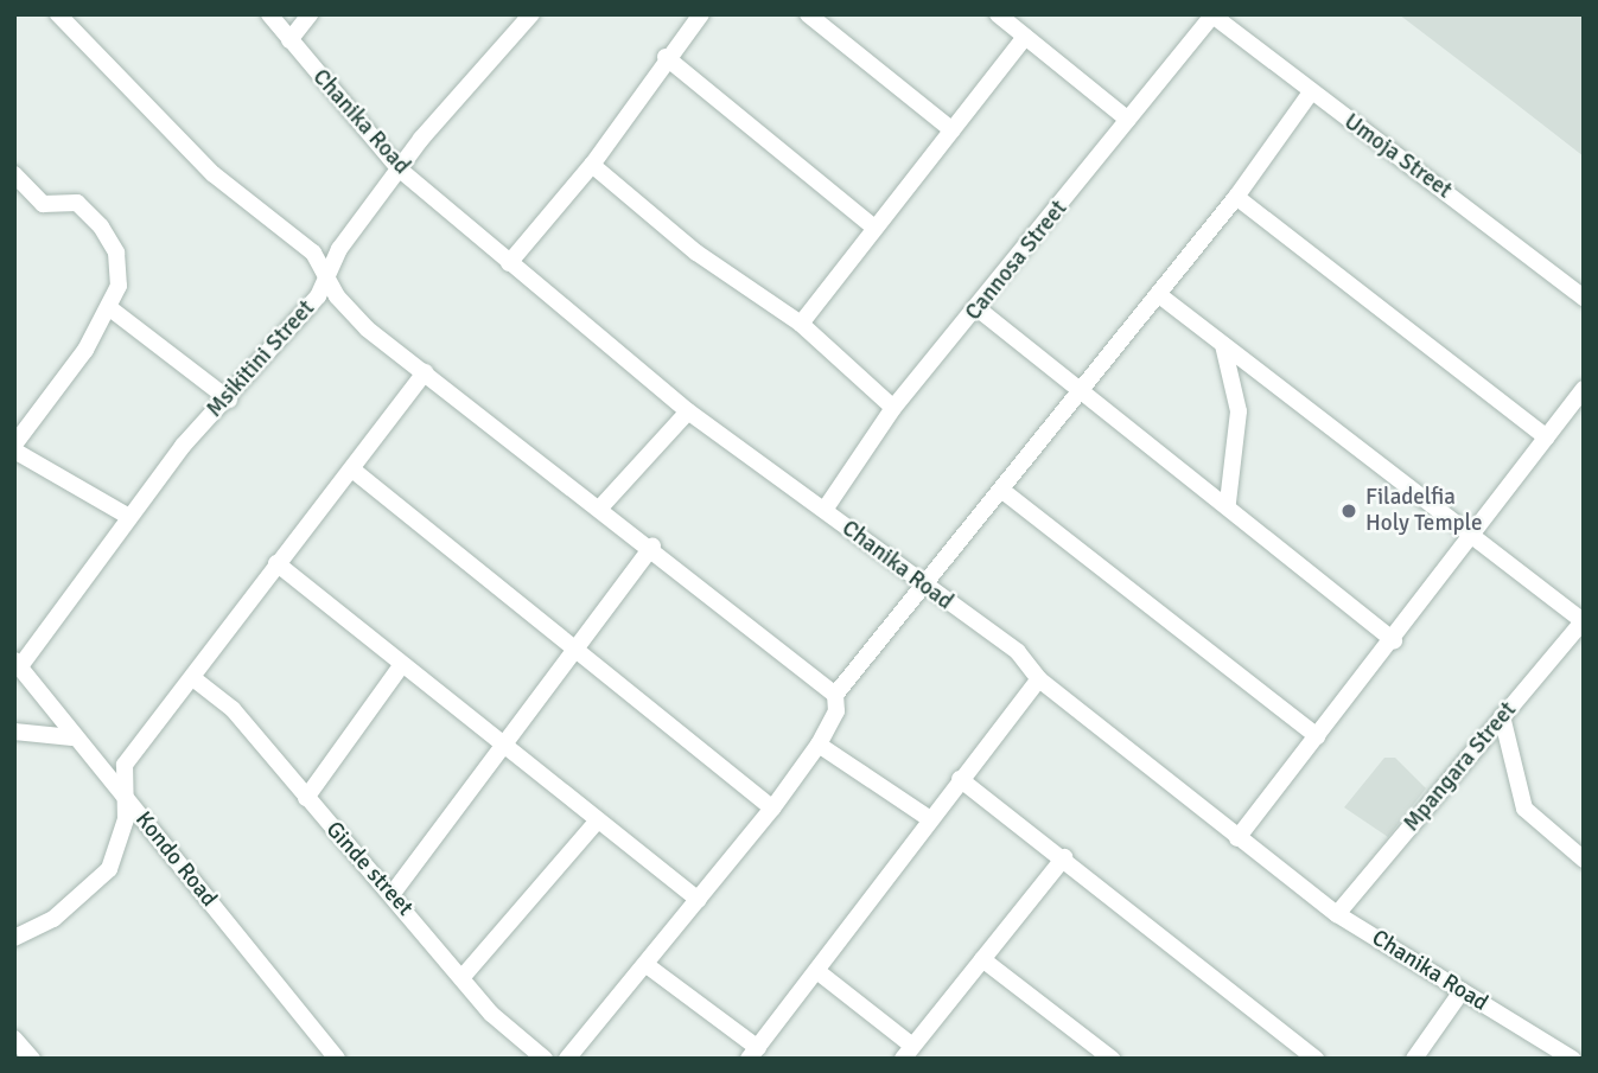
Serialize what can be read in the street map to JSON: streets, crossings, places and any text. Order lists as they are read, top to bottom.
{
  "streets": {
    "street": [
      "Chanika Road",
      "Umoja Street",
      "Cannosa Street",
      "Msikitini Street",
      "Mpangara Street",
      "Kondo Road",
      "Ginde street"
    ]
  },
  "crossings": [
    ["Chanika Road", "Cannosa Street"],
    ["Chanika Road", "Msikitini Street"],
    ["Chanika Road", "Mpangara Street"],
    ["Umoja Street", "Cannosa Street"],
    ["Msikitini Street", "Kondo Road"]
  ],
  "places": ["Filadelfia Holy Temple"]
}
